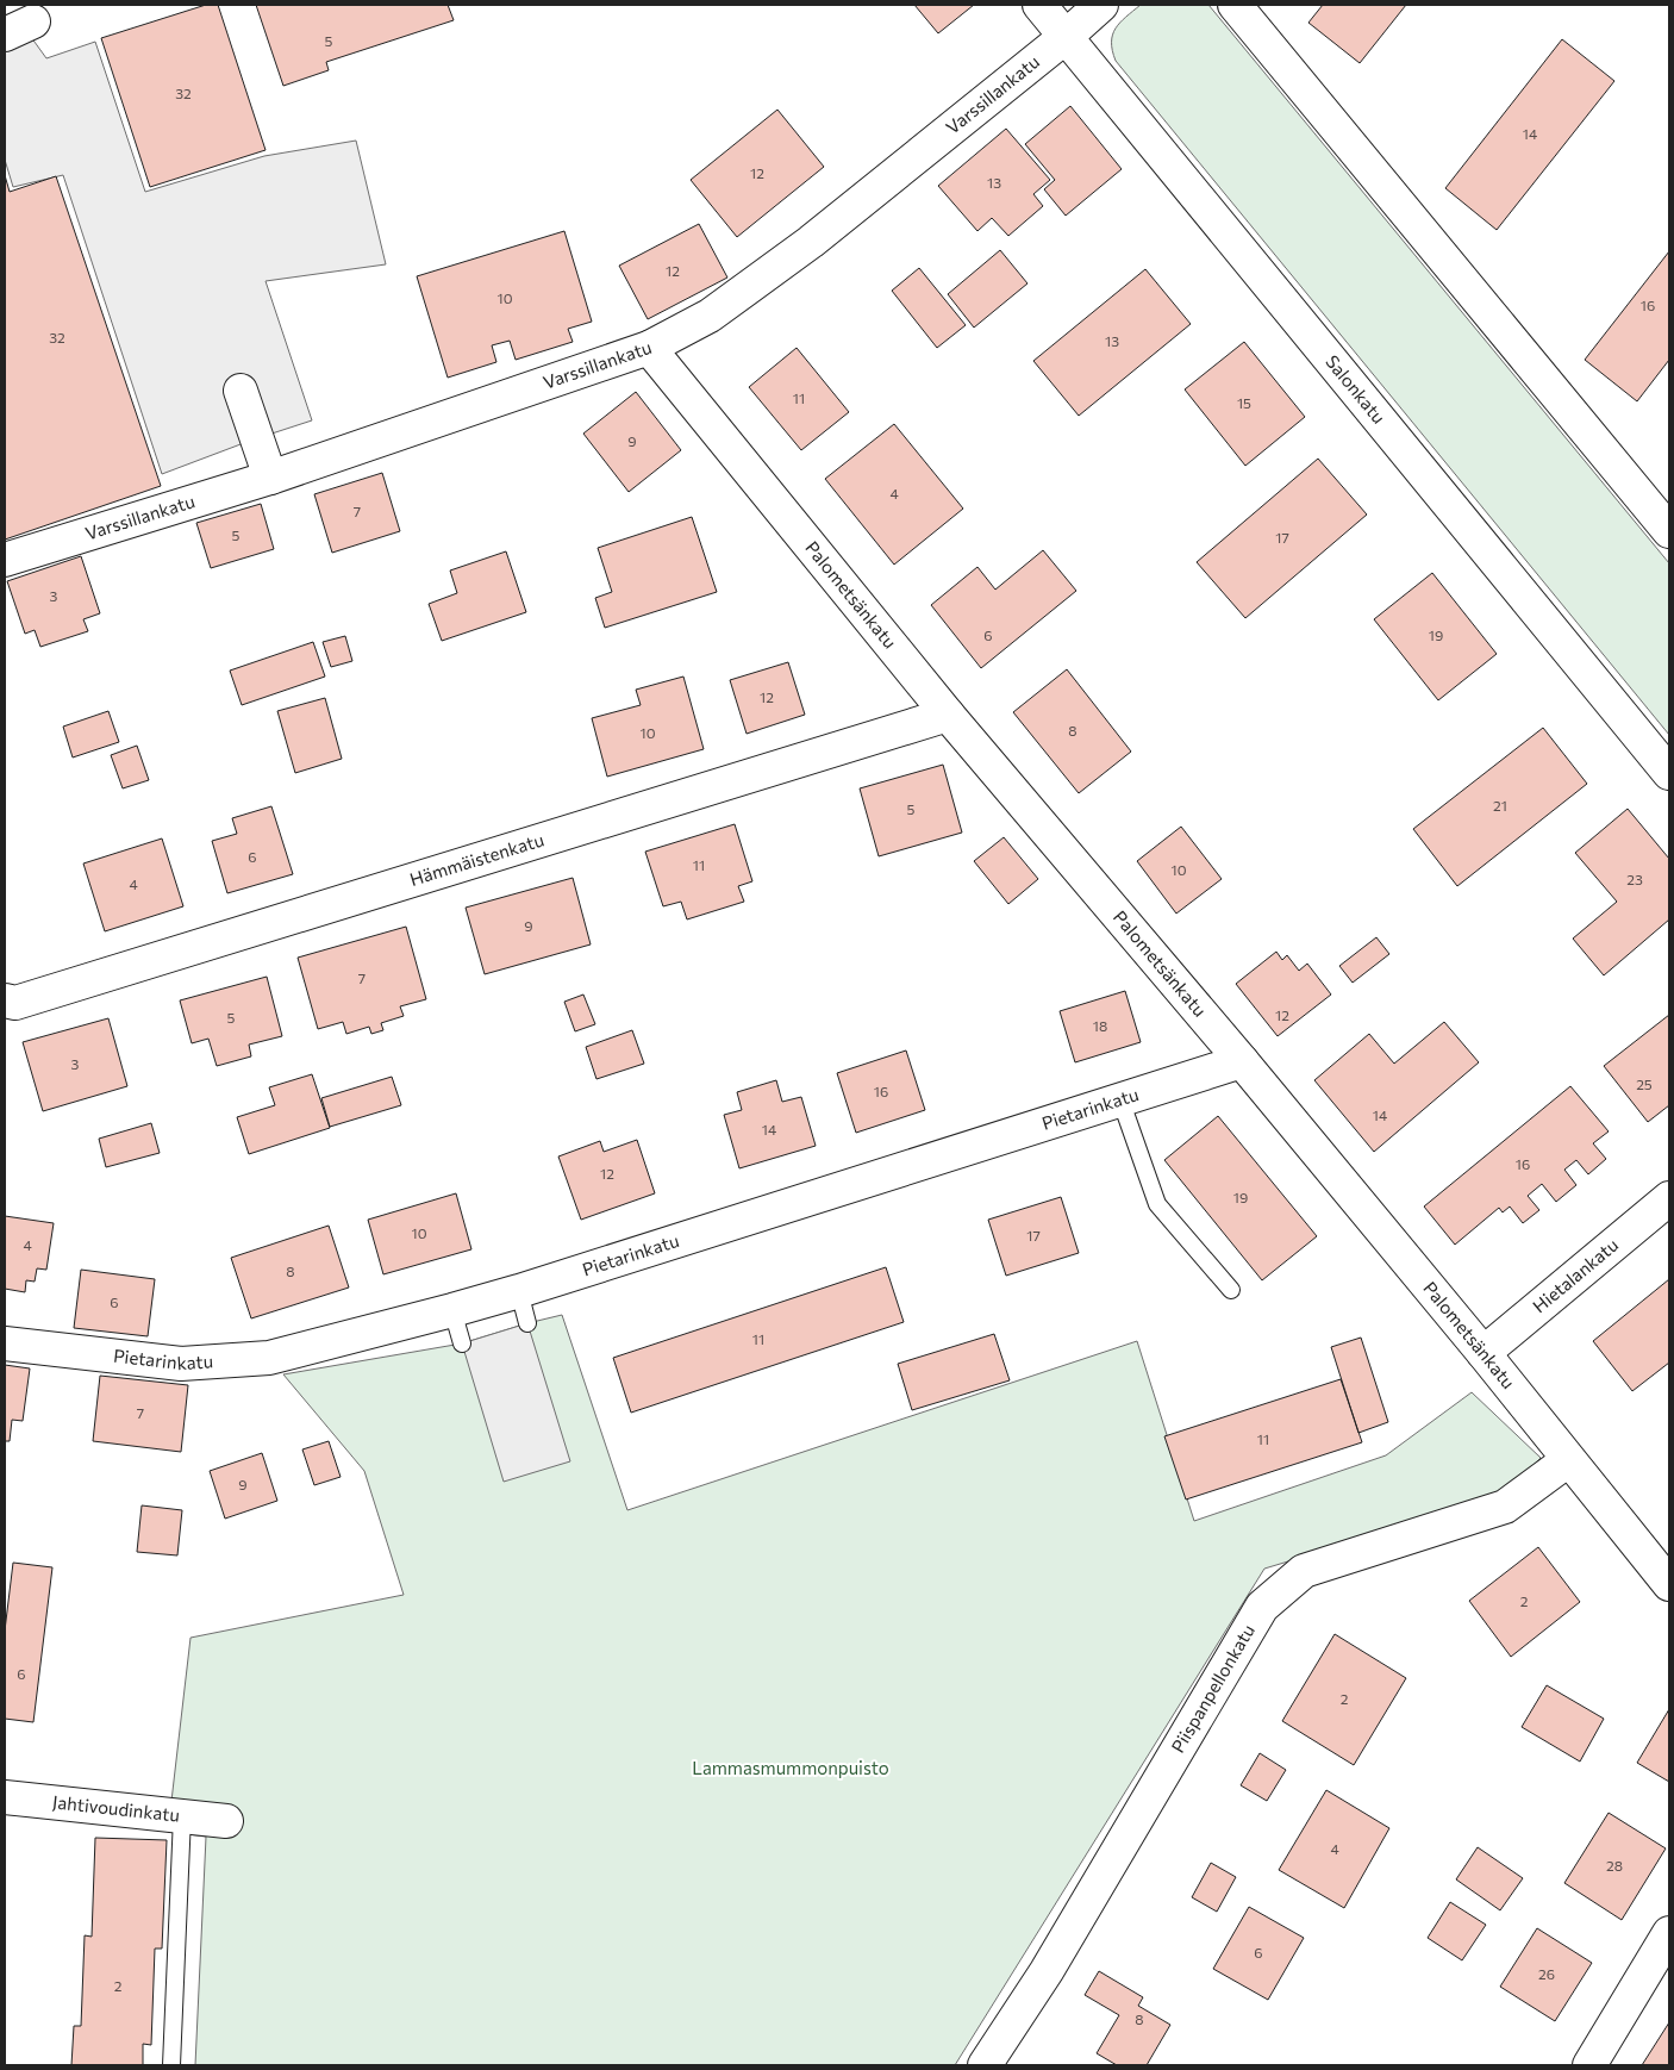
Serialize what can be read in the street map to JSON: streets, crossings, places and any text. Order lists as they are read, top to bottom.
{
  "streets": {
    "street": [
      "Varssillankatu",
      "Salonkatu",
      "Palometsänkatu",
      "Hämmäistenkatu",
      "Pietarinkatu",
      "Hietalankatu",
      "Piispanpellonkatu",
      "Jahtivoudinkatu"
    ]
  },
  "crossings": [
    ["Varssillankatu", "Salonkatu"],
    ["Varssillankatu", "Palometsänkatu"],
    ["Palometsänkatu", "Hämmäistenkatu"],
    ["Palometsänkatu", "Pietarinkatu"],
    ["Palometsänkatu", "Hietalankatu"],
    ["Palometsänkatu", "Piispanpellonkatu"]
  ],
  "parks": ["Lammasmummonpuisto"],
  "house_numbers": [
    "5",
    "32",
    "14",
    "12",
    "13",
    "12",
    "10",
    "16",
    "32",
    "13",
    "11",
    "15",
    "9",
    "4",
    "7",
    "5",
    "17",
    "3",
    "6",
    "19",
    "12",
    "8",
    "10",
    "21",
    "5",
    "6",
    "11",
    "10",
    "23",
    "4",
    "9",
    "7",
    "12",
    "5",
    "18",
    "3",
    "25",
    "16",
    "14",
    "14",
    "16",
    "12",
    "19",
    "10",
    "17",
    "4",
    "8",
    "6",
    "11",
    "7",
    "11",
    "9",
    "2",
    "6",
    "2",
    "4",
    "28",
    "6",
    "26",
    "2",
    "8"
  ]
}
